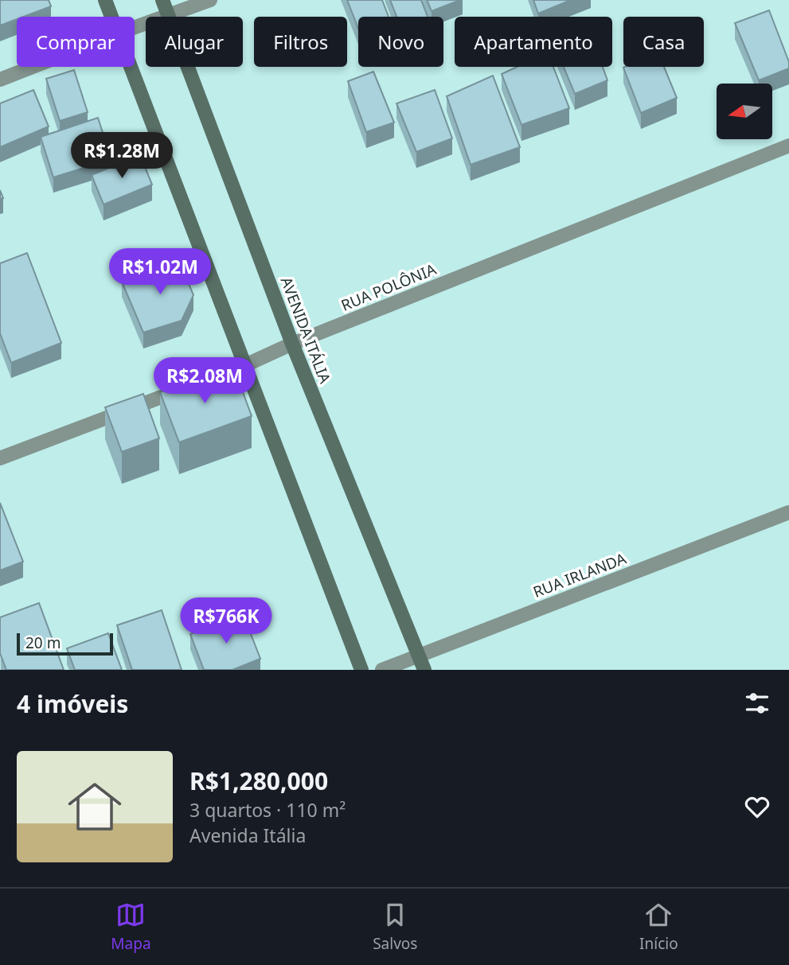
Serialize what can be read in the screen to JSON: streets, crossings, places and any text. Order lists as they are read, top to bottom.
{
  "streets": {
    "street": ["RUA POLÔNIA", "AVENIDA ITÁLIA", "RUA IRLANDA"]
  },
  "crossings": [
    ["RUA POLÔNIA", "AVENIDA ITÁLIA"],
    ["AVENIDA ITÁLIA", "RUA IRLANDA"]
  ],
  "scale_bar": "20 m",
  "north": "left",
  "page": {
    "chip": [
      "Comprar",
      "Alugar",
      "Filtros",
      "Novo",
      "Apartamento",
      "Casa"
    ],
    "price": [
      "R$1.28M",
      "R$1.02M",
      "R$2.08M",
      "R$766K"
    ],
    "scale": "20 m",
    "heading": "4 imóveis",
    "list": [
      {
        "name": "R$1,280,000",
        "note": "3 quartos · 110 m² · Avenida Itália"
      }
    ],
    "tabs": ["Mapa", "Salvos", "Início"]
  }
}
